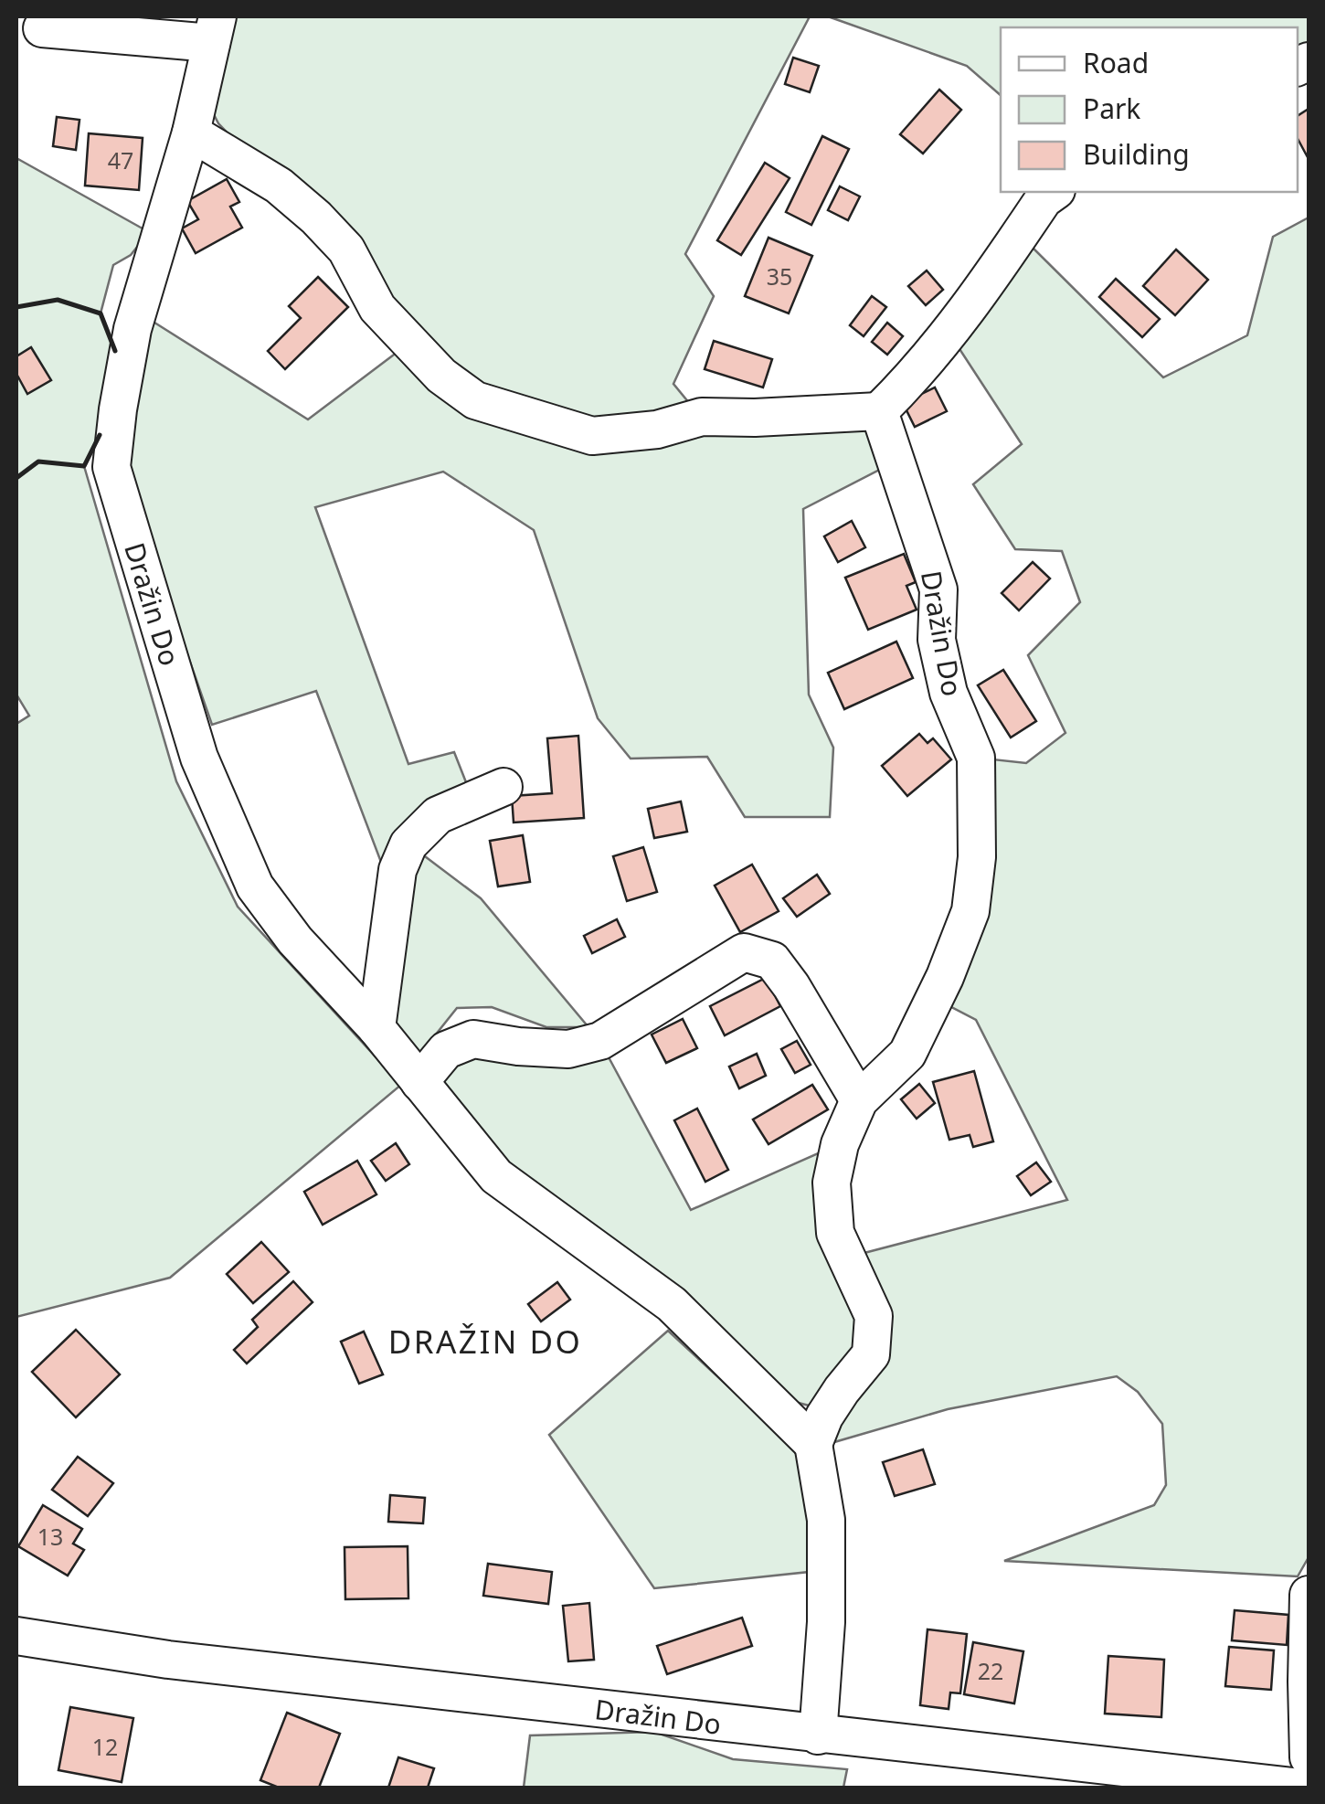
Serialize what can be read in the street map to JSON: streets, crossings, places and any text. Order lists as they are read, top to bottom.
{
  "streets": {
    "street": ["Dražin Do"]
  },
  "districts": ["DRAŽIN DO"],
  "house_numbers": [
    "47",
    "35",
    "13",
    "22",
    "12"
  ],
  "legend": ["Road", "Park", "Building"]
}
